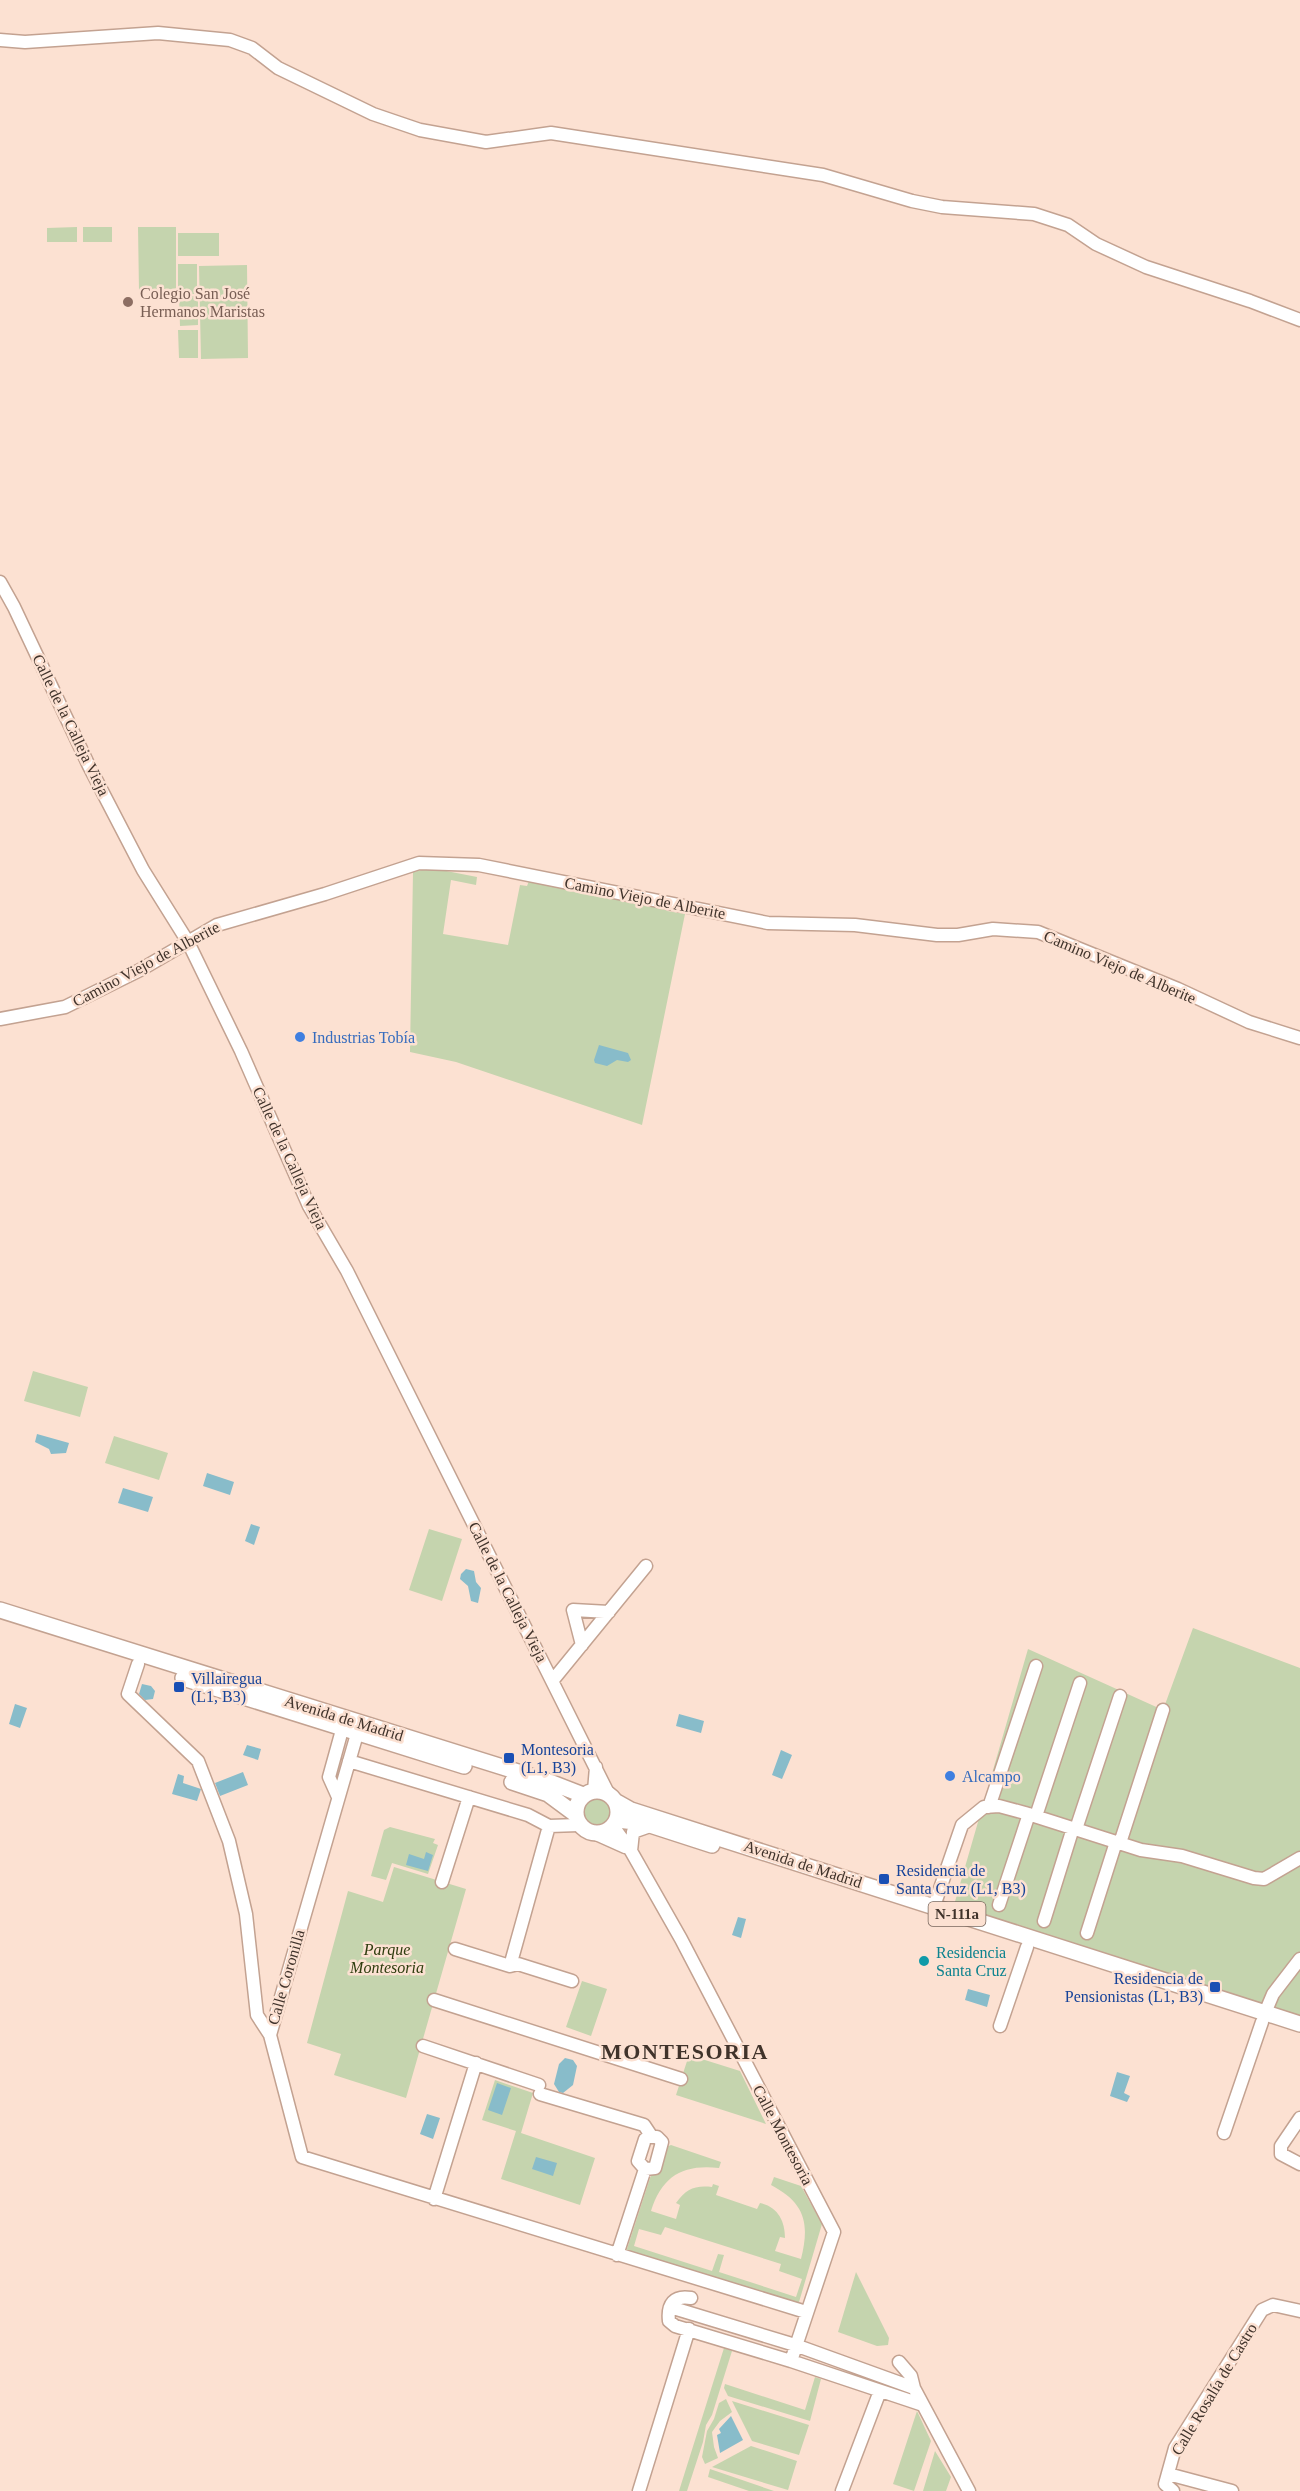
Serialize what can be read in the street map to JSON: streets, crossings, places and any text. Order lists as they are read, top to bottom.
{
  "streets": {
    "main road": ["Avenida de Madrid", "N-111a"],
    "street": [
      "Calle de la Calleja Vieja",
      "Camino Viejo de Alberite",
      "Calle Coronilla",
      "Calle Montesoria",
      "Calle Rosalía de Castro"
    ]
  },
  "crossings": [
    ["Calle de la Calleja Vieja", "Camino Viejo de Alberite"],
    ["Avenida de Madrid", "N-111a"],
    ["Avenida de Madrid", "Calle Coronilla"],
    ["Avenida de Madrid", "Calle Montesoria"],
    ["N-111a", "Calle Montesoria"]
  ],
  "districts": ["MONTESORIA"],
  "parks": ["Parque Montesoria"],
  "places": {
    "other": [
      "Colegio San José Hermanos Maristas",
      "Industrias Tobía",
      "Alcampo",
      "Residencia Santa Cruz"
    ],
    "transit": [
      "Villairegua (L1, B3)",
      "Montesoria (L1, B3)",
      "Residencia de Santa Cruz (L1, B3)",
      "Residencia de Pensionistas (L1, B3)"
    ]
  }
}
